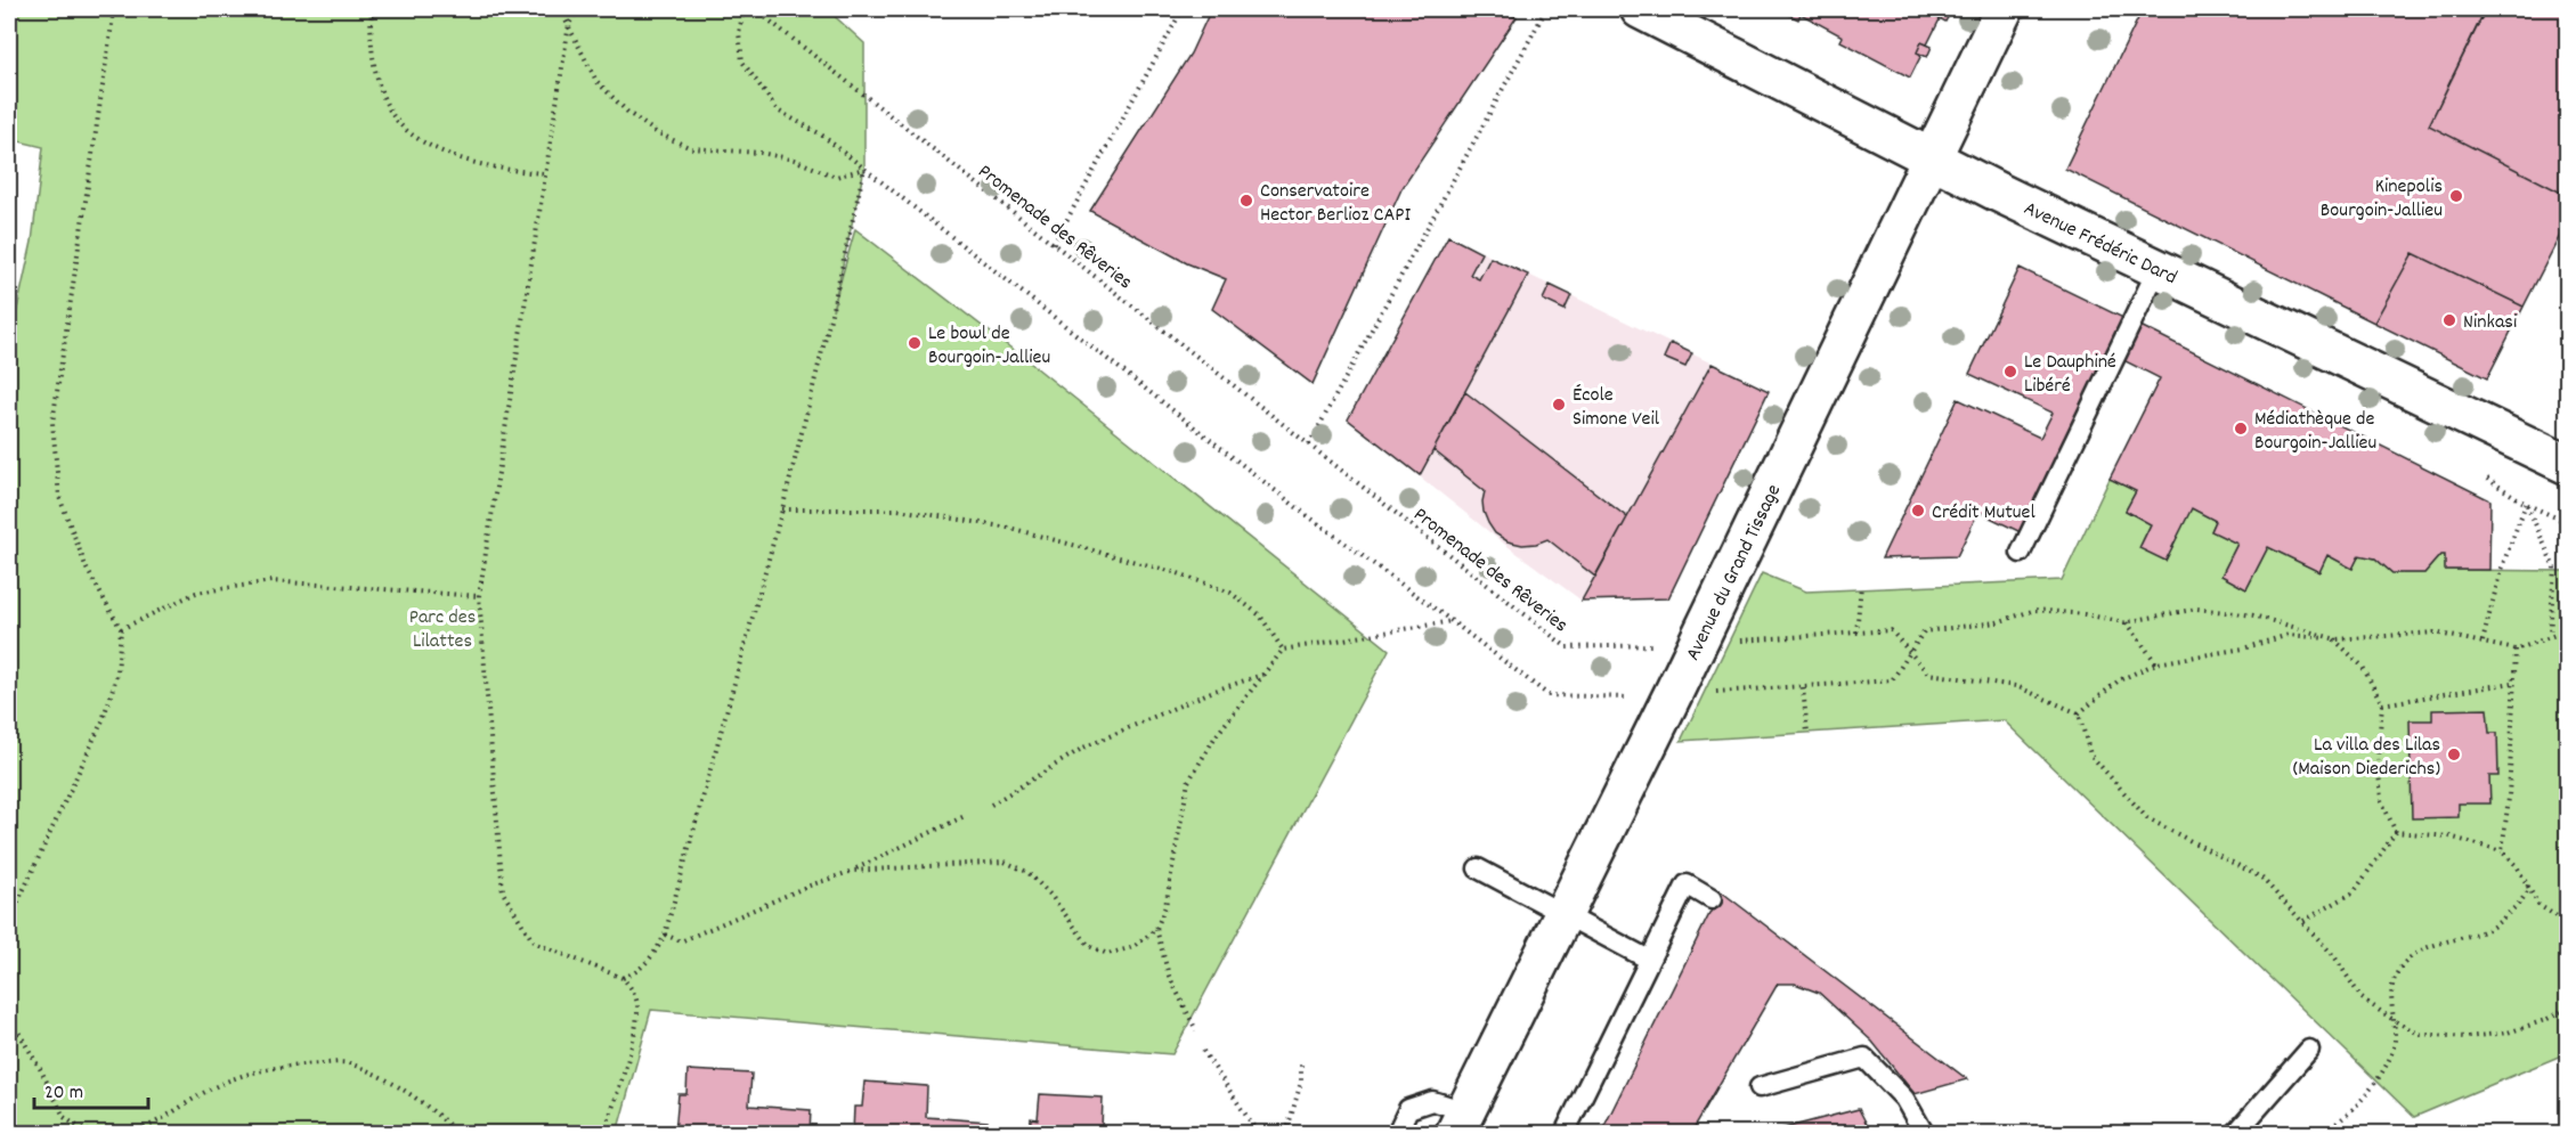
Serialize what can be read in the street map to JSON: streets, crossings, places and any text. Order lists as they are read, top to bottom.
{
  "streets": {
    "street": ["Avenue Frédéric Dard", "Avenue du Grand Tissage"],
    "path": ["Promenade des Rêveries"]
  },
  "crossings": [
    ["Promenade des Rêveries", "Avenue du Grand Tissage"],
    ["Avenue Frédéric Dard", "Avenue du Grand Tissage"]
  ],
  "parks": ["Parc des Lilattes"],
  "places": [
    "Kinepolis Bourgoin-Jallieu",
    "Conservatoire Hector Berlioz CAPI",
    "Ninkasi",
    "Le bowl de Bourgoin-Jallieu",
    "Le Dauphiné Libéré",
    "École Simone Veil",
    "Médiathèque de Bourgoin-Jallieu",
    "Crédit Mutuel",
    "La villa des Lilas (Maison Diederichs)"
  ],
  "scale_bar": "20 m"
}
